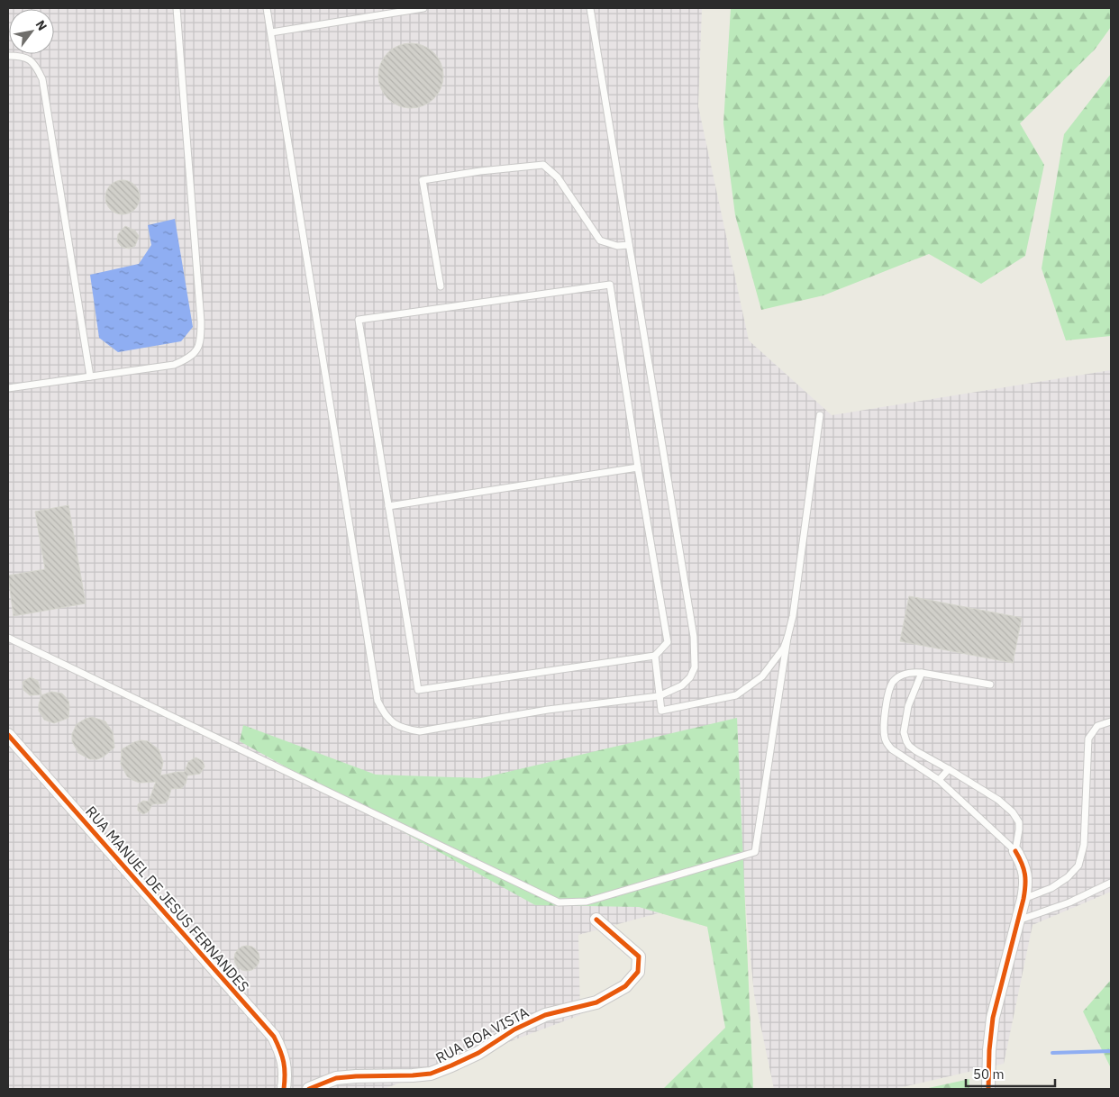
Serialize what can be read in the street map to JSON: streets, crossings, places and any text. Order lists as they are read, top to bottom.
{
  "streets": {
    "street": ["RUA MANUEL DE JESUS FERNANDES", "RUA BOA VISTA"]
  },
  "scale_bar": "50 m",
  "north": "top right"
}
